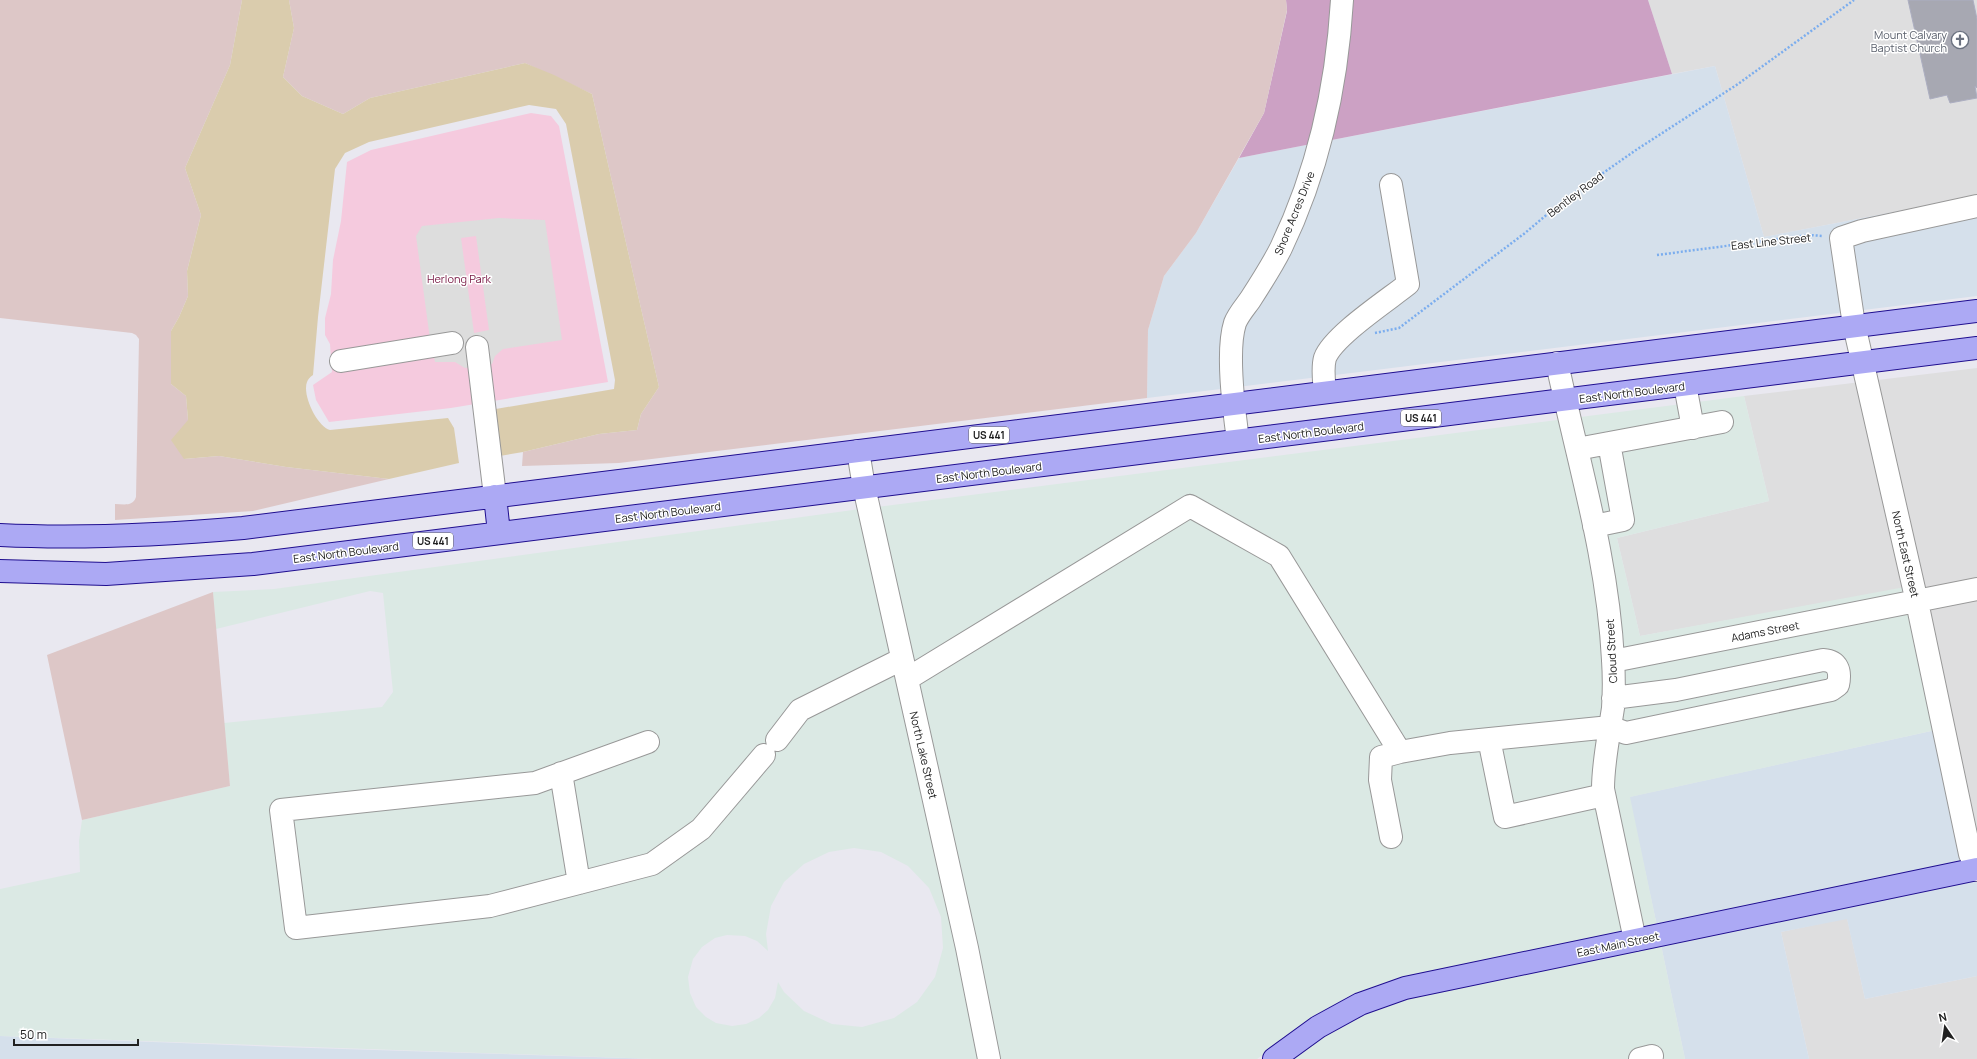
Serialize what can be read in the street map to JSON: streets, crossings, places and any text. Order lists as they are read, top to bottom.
{
  "streets": {
    "main road": ["East North Boulevard", "US 441", "East Main Street"],
    "street": [
      "Shore Acres Drive",
      "North East Street",
      "Adams Street",
      "Cloud Street",
      "North Lake Street"
    ],
    "path": ["Bentley Road", "East Line Street"]
  },
  "crossings": [
    ["Shore Acres Drive", "East North Boulevard"],
    ["Shore Acres Drive", "US 441"],
    ["East Line Street", "North East Street"],
    ["East North Boulevard", "North East Street"],
    ["East North Boulevard", "Cloud Street"],
    ["East North Boulevard", "North Lake Street"],
    ["US 441", "North East Street"],
    ["US 441", "Cloud Street"],
    ["US 441", "North Lake Street"],
    ["North East Street", "Adams Street"],
    ["North East Street", "East Main Street"],
    ["Adams Street", "Cloud Street"],
    ["Cloud Street", "East Main Street"]
  ],
  "parks": ["Herlong Park"],
  "places": {
    "church": ["Mount Calvary Baptist Church"]
  },
  "scale_bar": "50 m",
  "north": "top"
}
